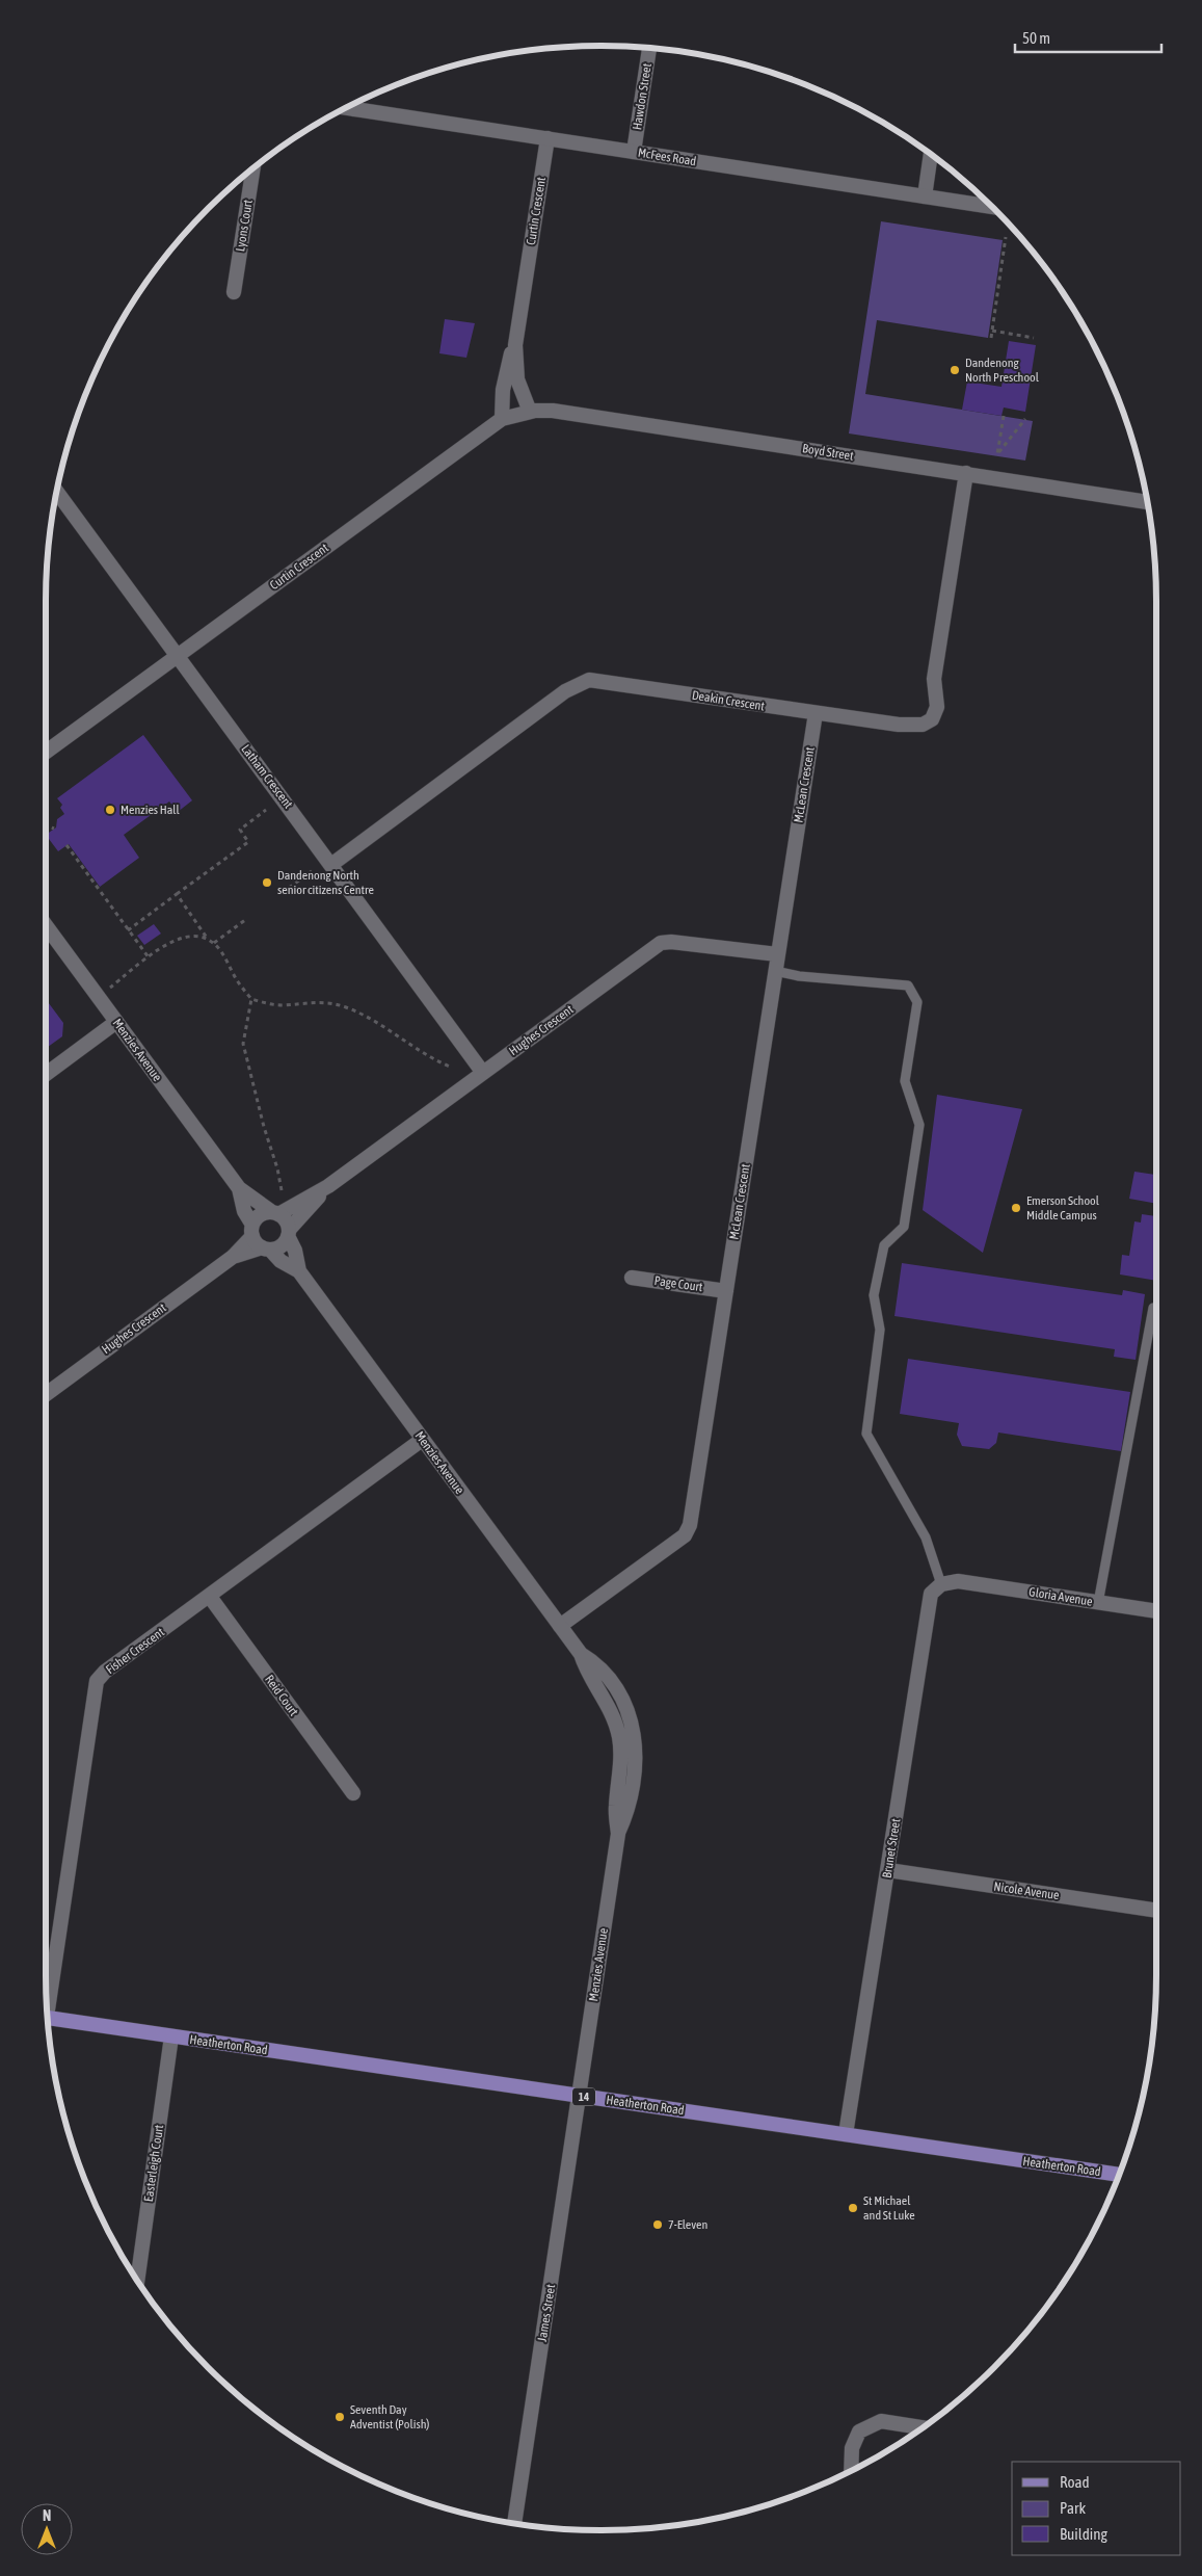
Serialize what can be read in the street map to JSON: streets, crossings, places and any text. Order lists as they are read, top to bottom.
{
  "streets": {
    "main road": ["Heatherton Road", "14"],
    "street": [
      "Hawdon Street",
      "McFees Road",
      "Curtin Crescent",
      "Lyons Court",
      "Boyd Street",
      "Deakin Crescent",
      "Latham Crescent",
      "McLean Crescent",
      "Hughes Crescent",
      "Menzies Avenue",
      "Page Court",
      "Gloria Avenue",
      "Fisher Crescent",
      "Reid Court",
      "Brunet Street",
      "Nicole Avenue",
      "Easterleigh Court",
      "James Street"
    ]
  },
  "crossings": [
    ["Hawdon Street", "McFees Road"],
    ["McFees Road", "Curtin Crescent"],
    ["Curtin Crescent", "Boyd Street"],
    ["Curtin Crescent", "Latham Crescent"],
    ["Boyd Street", "Deakin Crescent"],
    ["Deakin Crescent", "Latham Crescent"],
    ["Deakin Crescent", "McLean Crescent"],
    ["Latham Crescent", "Hughes Crescent"],
    ["McLean Crescent", "Hughes Crescent"],
    ["McLean Crescent", "Menzies Avenue"],
    ["McLean Crescent", "Page Court"],
    ["Hughes Crescent", "Menzies Avenue"],
    ["Menzies Avenue", "Fisher Crescent"],
    ["Menzies Avenue", "Heatherton Road"],
    ["Menzies Avenue", "James Street"],
    ["Gloria Avenue", "Brunet Street"],
    ["Fisher Crescent", "Reid Court"],
    ["Brunet Street", "Nicole Avenue"],
    ["Brunet Street", "Heatherton Road"],
    ["Heatherton Road", "Easterleigh Court"],
    ["Heatherton Road", "James Street"]
  ],
  "places": [
    "Dandenong North Preschool",
    "Menzies Hall",
    "Dandenong North senior citizens Centre",
    "Emerson School Middle Campus",
    "St Michael and St Luke",
    "7-Eleven",
    "Seventh Day Adventist (Polish)"
  ],
  "legend": ["Road", "Park", "Building"],
  "scale_bar": "50 m",
  "north": "top"
}
